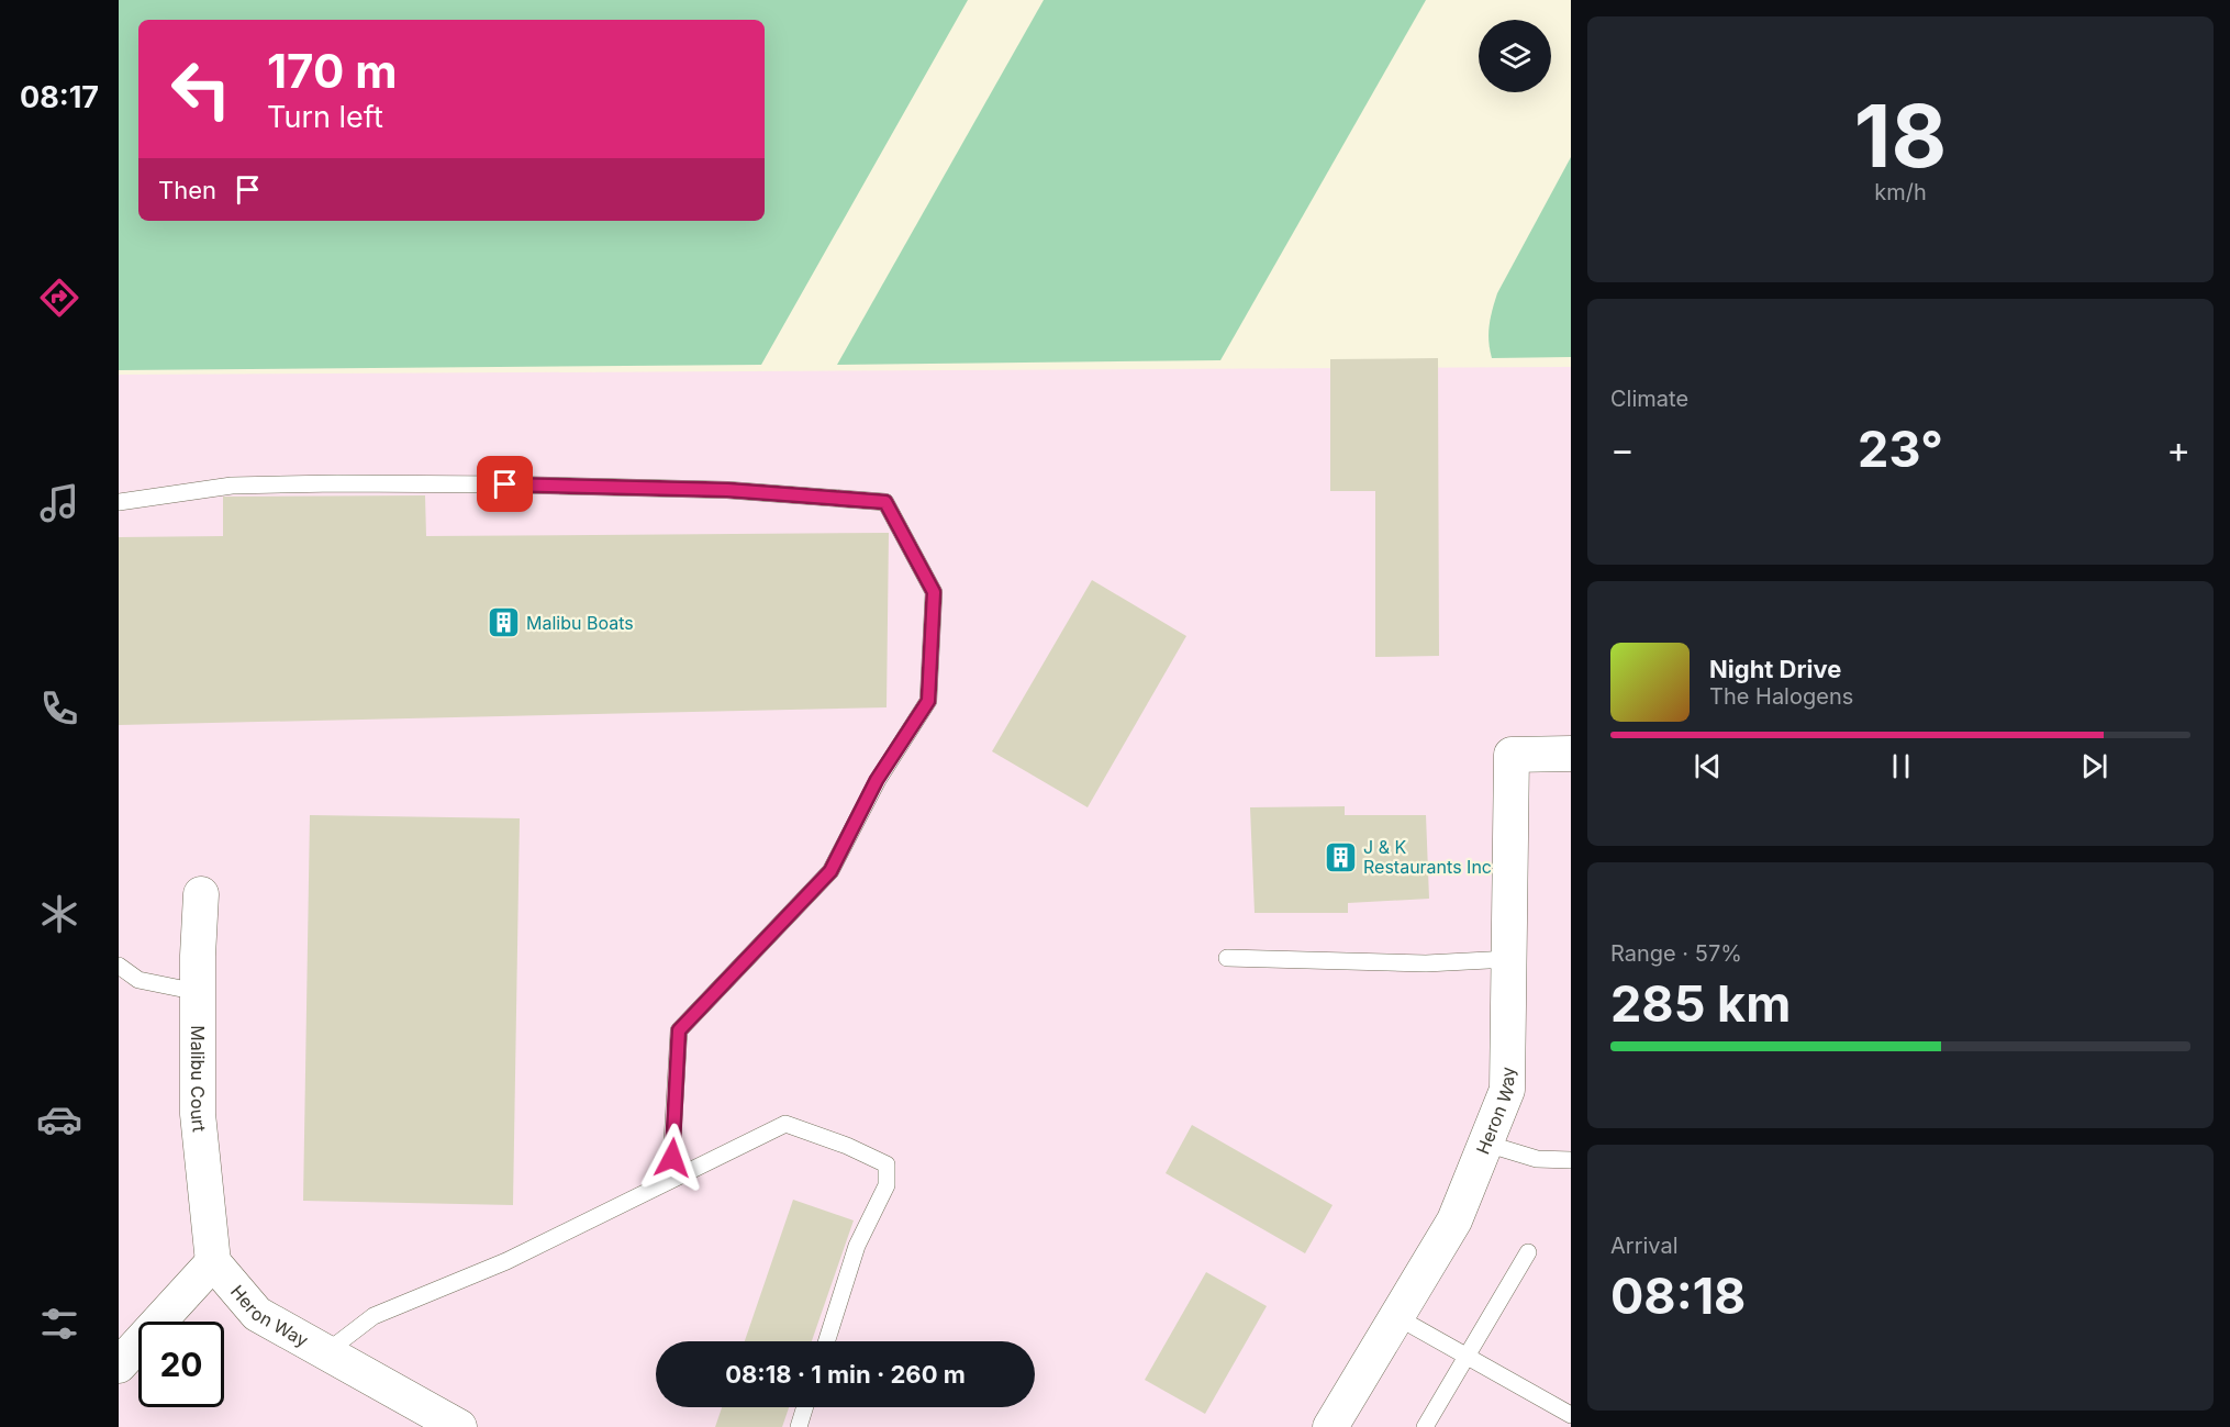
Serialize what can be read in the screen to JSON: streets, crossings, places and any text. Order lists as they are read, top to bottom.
{
  "streets": {
    "street": ["Malibu Court", "Heron Way"]
  },
  "crossings": [
    ["Malibu Court", "Heron Way"]
  ],
  "places": {
    "building": ["Malibu Boats", "J & K Restaurants Inc"]
  },
  "page": {
    "tabs": "08:17",
    "tile": [
      ["18", "km/h"],
      "Climate",
      ["Range · 57%", "285 km"],
      ["Arrival", "08:18"]
    ],
    "turn": ["170 m", "Turn left"],
    "then": "Then",
    "heat": ["−", "23°", "+"],
    "song": ["Night Drive", "The Halogens"],
    "limit": "20",
    "trip": "08:18 · 1 min · 260 m"
  }
}
